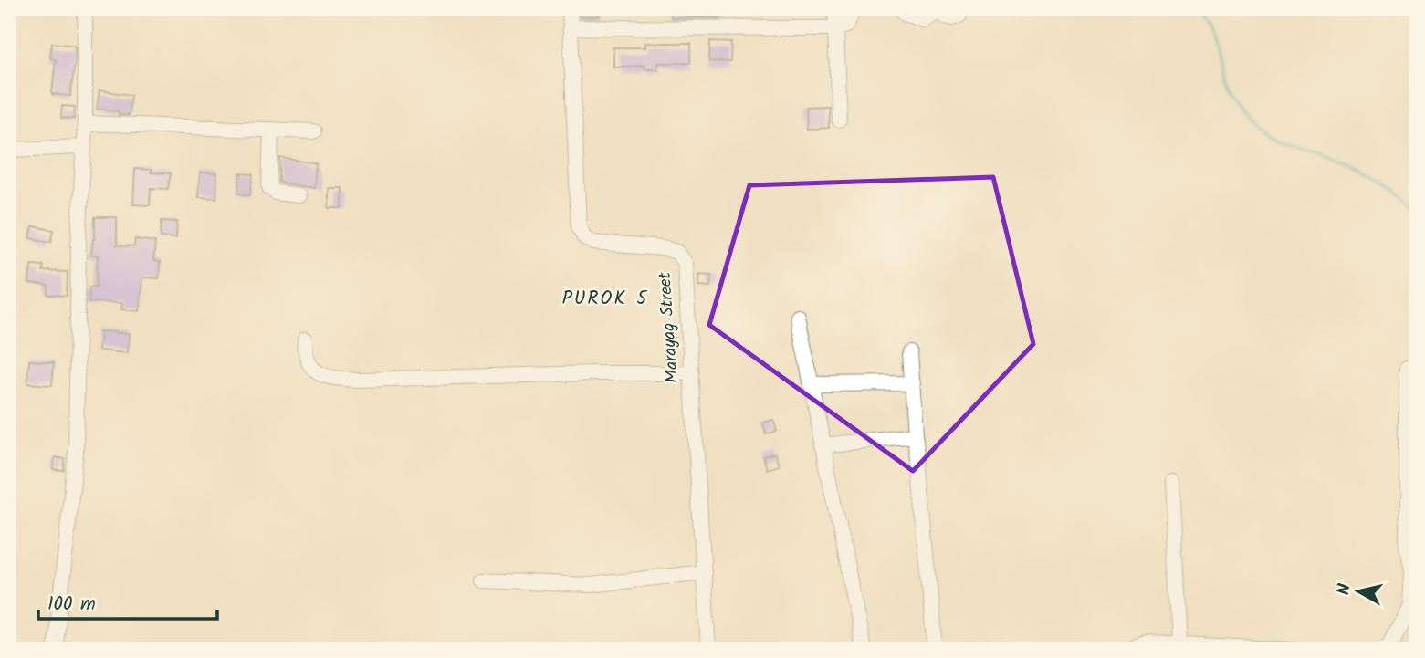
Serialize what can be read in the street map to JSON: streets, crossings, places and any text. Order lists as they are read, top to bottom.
{
  "streets": {
    "street": ["Marayag Street"]
  },
  "districts": ["PUROK 5"],
  "scale_bar": "100 m",
  "north": "left"
}
